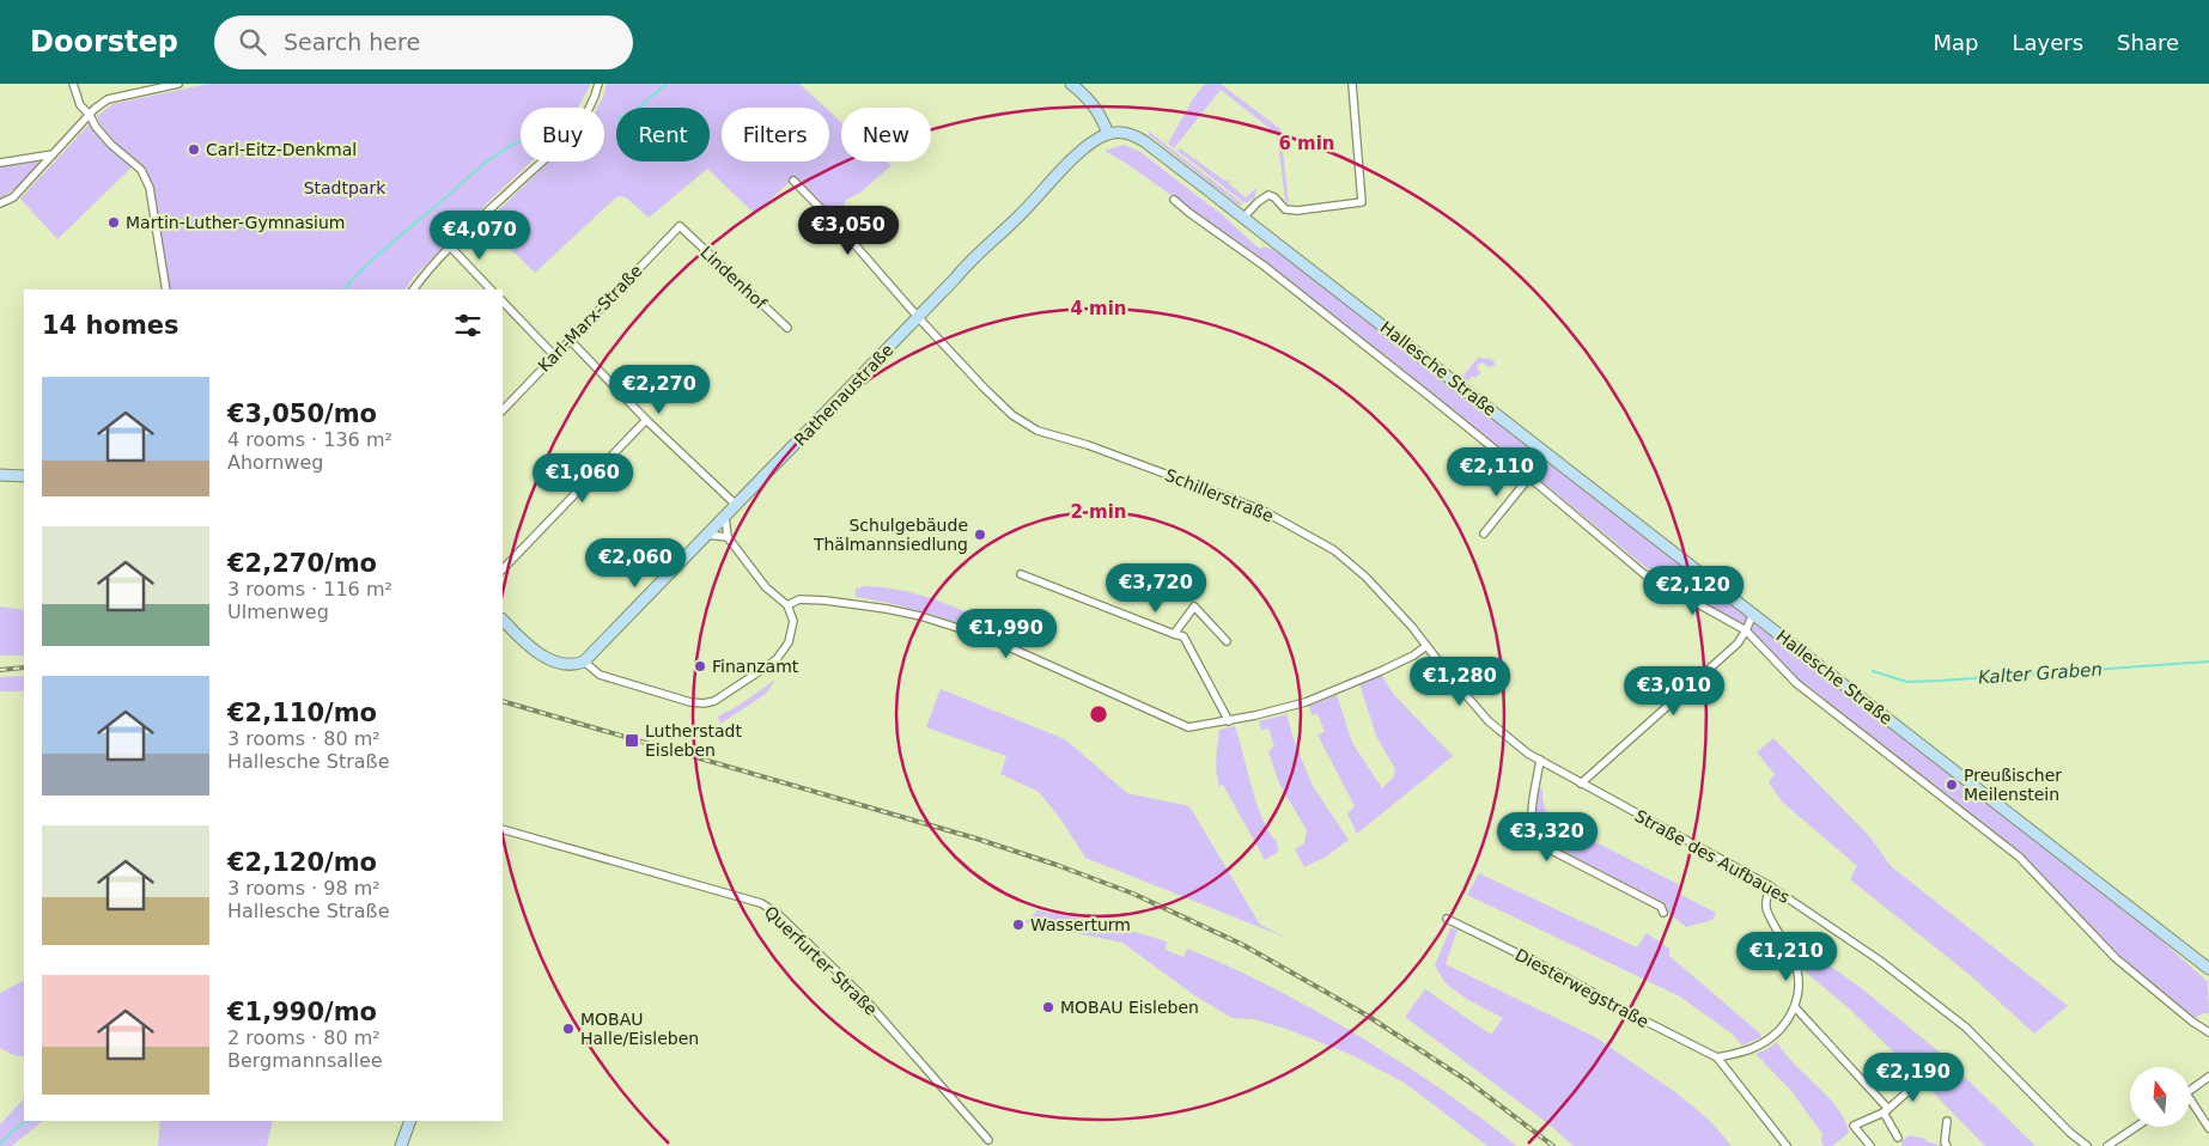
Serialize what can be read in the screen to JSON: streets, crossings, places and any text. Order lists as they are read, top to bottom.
{
  "streets": {
    "main road": ["Hallesche Straße", "Rathenaustraße"],
    "street": [
      "Lindenhof",
      "Karl-Marx-Straße",
      "Schillerstraße",
      "Straße des Aufbaues",
      "Querfurter Straße",
      "Diesterwegstraße"
    ]
  },
  "crossings": [
    ["Lindenhof", "Karl-Marx-Straße"],
    ["Hallesche Straße", "Rathenaustraße"],
    ["Rathenaustraße", "Schillerstraße"],
    ["Schillerstraße", "Straße des Aufbaues"]
  ],
  "water": ["Kalter Graben"],
  "parks": ["Stadtpark"],
  "places": {
    "other": [
      "Carl-Eitz-Denkmal",
      "Martin-Luther-Gymnasium",
      "Schulgebäude Thälmannsiedlung",
      "Finanzamt",
      "Preußischer Meilenstein",
      "Wasserturm",
      "MOBAU Eisleben",
      "MOBAU Halle/Eisleben"
    ],
    "transit": ["Lutherstadt Eisleben"]
  },
  "north": "top",
  "page": {
    "header": "Doorstep",
    "search": "Search here",
    "nav": ["Map", "Layers", "Share"],
    "chip": [
      "Buy",
      "Rent",
      "Filters",
      "New"
    ],
    "price": [
      "€3,050",
      "€4,070",
      "€2,270",
      "€2,110",
      "€1,060",
      "€2,060",
      "€3,720",
      "€2,120",
      "€1,990",
      "€1,280",
      "€3,010",
      "€3,320",
      "€1,210",
      "€2,190"
    ],
    "heading": "14 homes",
    "list": [
      {
        "name": "€3,050/mo",
        "note": "4 rooms · 136 m² · Ahornweg"
      },
      {
        "name": "€2,270/mo",
        "note": "3 rooms · 116 m² · Ulmenweg"
      },
      {
        "name": "€2,110/mo",
        "note": "3 rooms · 80 m² · Hallesche Straße"
      },
      {
        "name": "€2,120/mo",
        "note": "3 rooms · 98 m² · Hallesche Straße"
      },
      {
        "name": "€1,990/mo",
        "note": "2 rooms · 80 m² · Bergmannsallee"
      }
    ]
  },
  "rings": ["6 min", "4 min", "2 min"]
}
